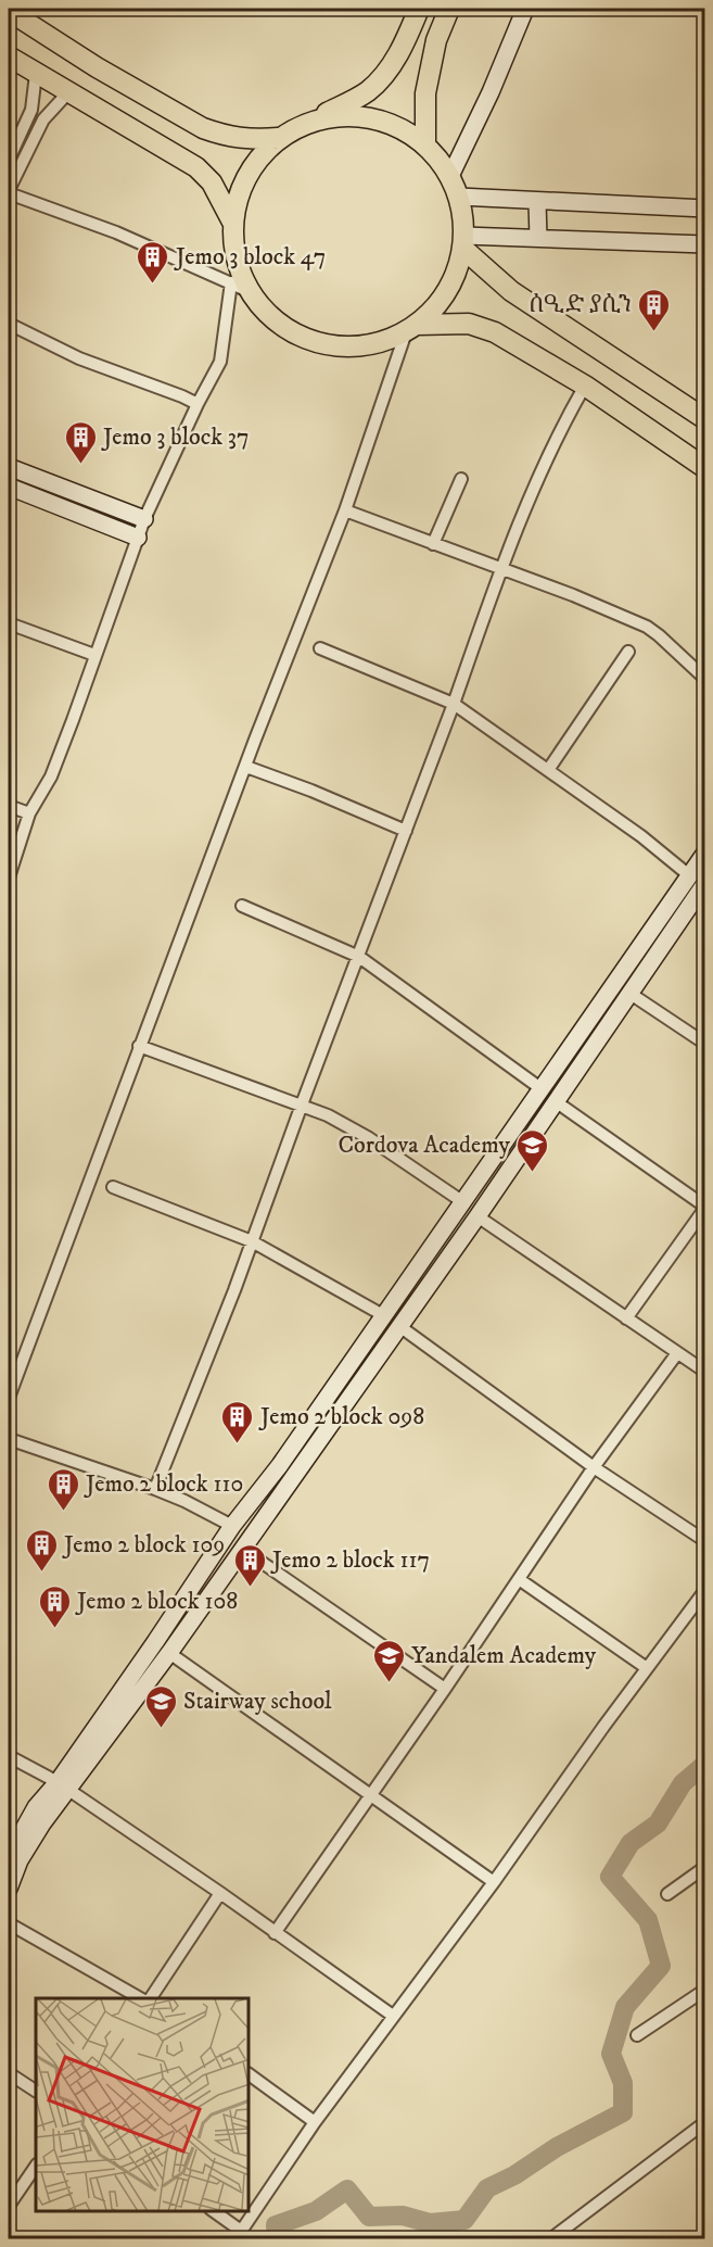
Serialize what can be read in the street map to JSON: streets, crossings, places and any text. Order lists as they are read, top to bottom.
{
  "places": {
    "building": [
      "Jemo 3 block 47",
      "ሰዒድ ያሲን",
      "Jemo 3 block 37",
      "Jemo 2 block 098",
      "Jemo 2 block 110",
      "Jemo 2 block 109",
      "Jemo 2 block 117",
      "Jemo 2 block 108"
    ],
    "school or university": ["Cordova Academy", "Yandalem Academy", "Stairway school"]
  }
}
